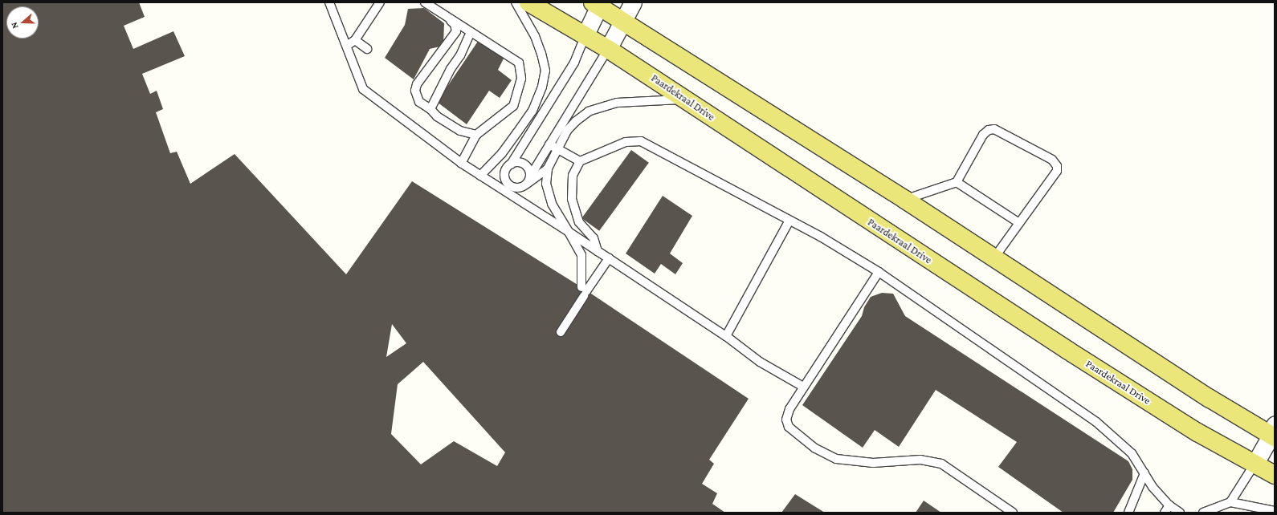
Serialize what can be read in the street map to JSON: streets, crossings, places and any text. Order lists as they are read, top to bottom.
{
  "streets": {
    "main road": ["Paardekraal Drive"]
  },
  "north": "left"
}
